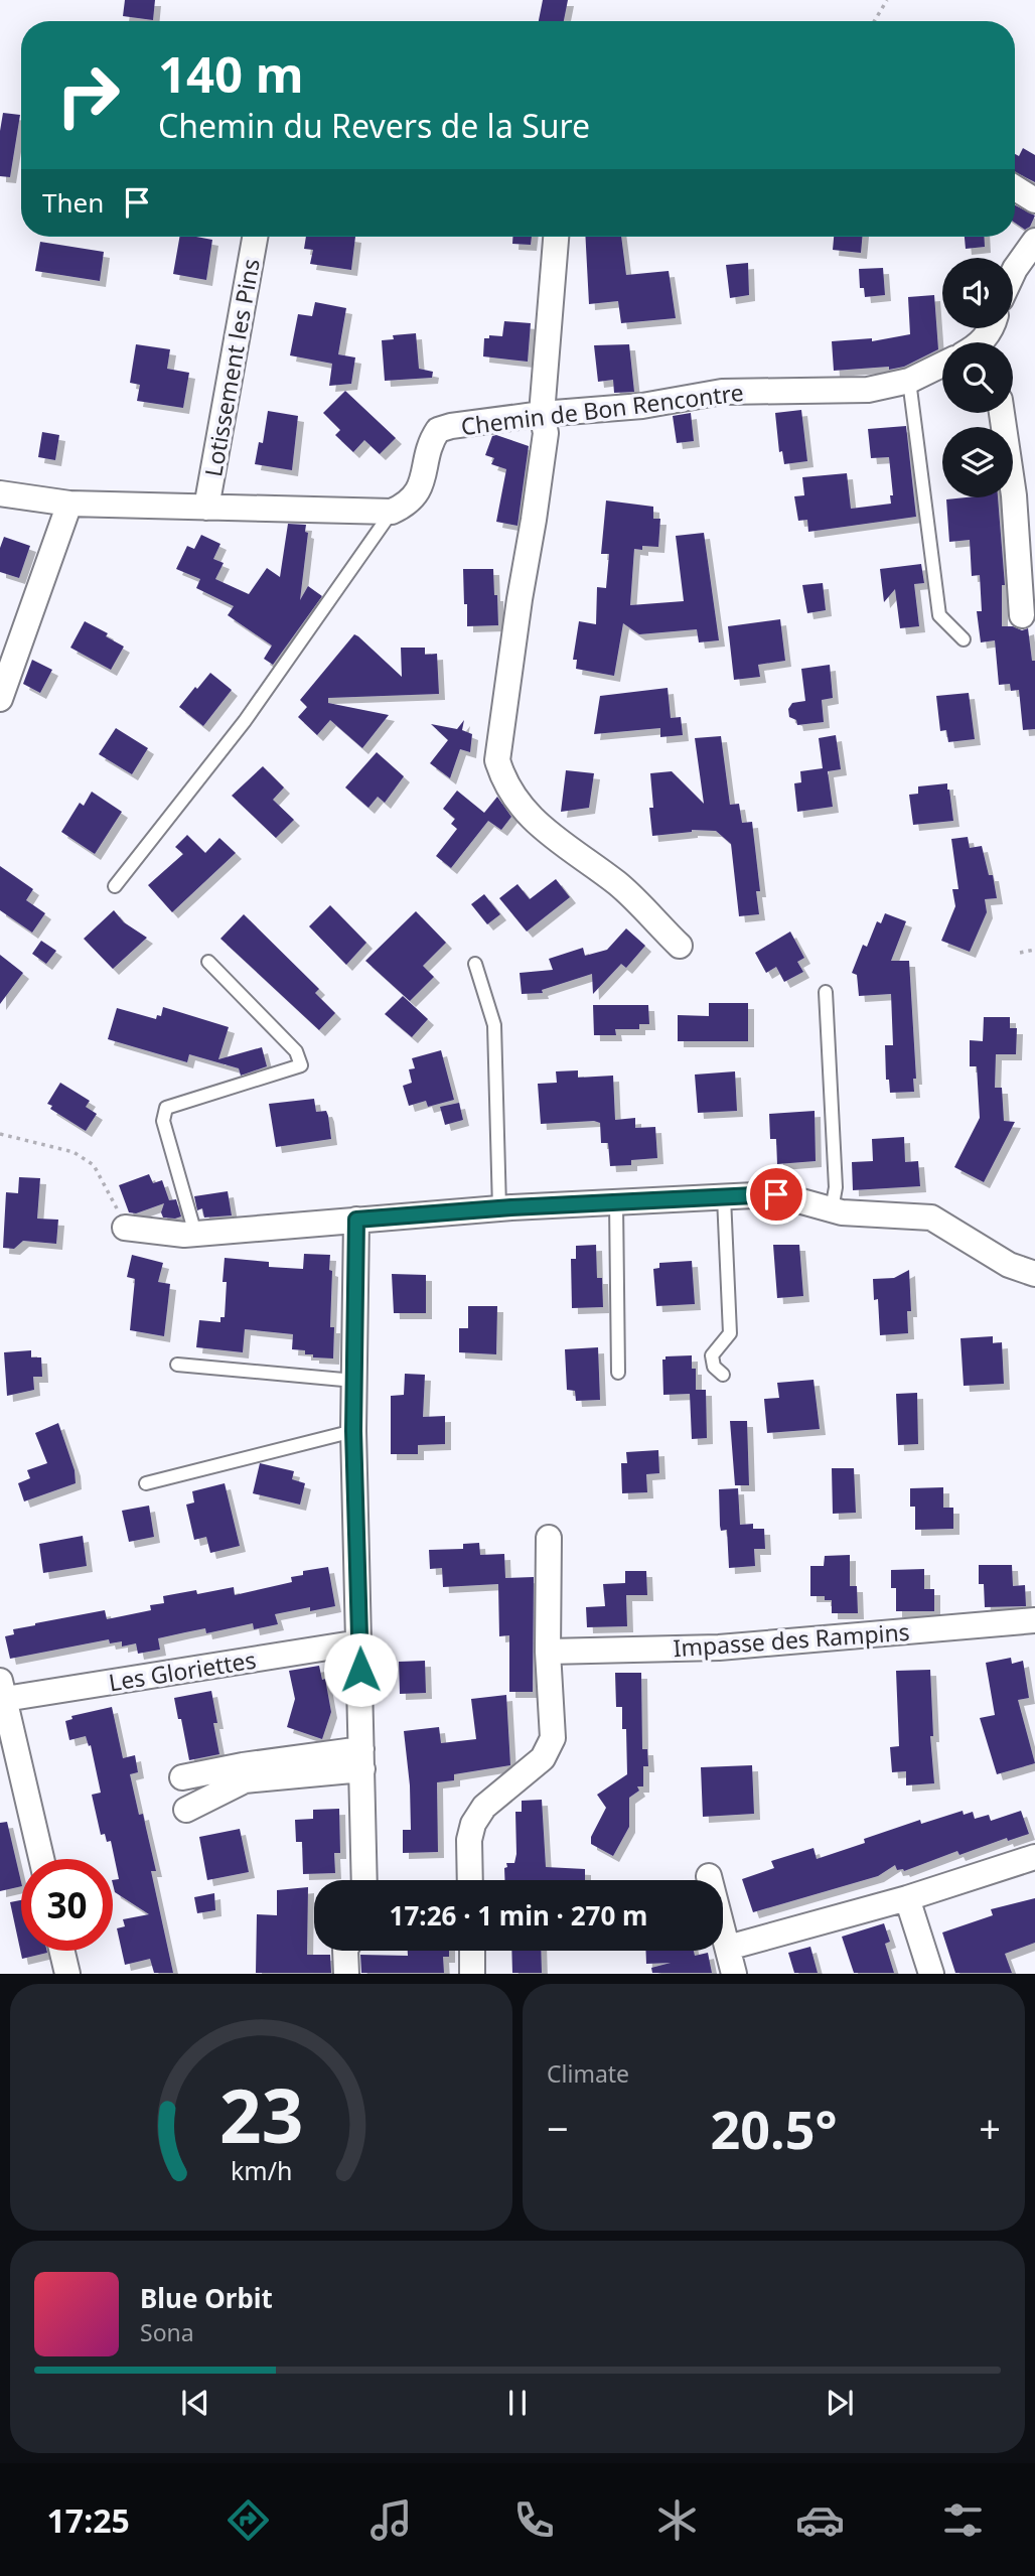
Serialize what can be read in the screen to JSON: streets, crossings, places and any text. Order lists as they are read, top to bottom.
{
  "streets": {
    "street": [
      "Lotissement les Pins",
      "Chemin de Bon Rencontre",
      "Impasse des Rampins",
      "Les Gloriettes"
    ]
  },
  "page": {
    "turn": ["140 m", "Chemin du Revers de la Sure"],
    "then": "Then",
    "limit": "30",
    "trip": "17:26 · 1 min · 270 m",
    "tile": "Climate",
    "heat": ["−", "20.5°", "+"],
    "song": ["Blue Orbit", "Sona"],
    "tabs": "17:25",
    "gauge": ["23", "km/h"]
  }
}
